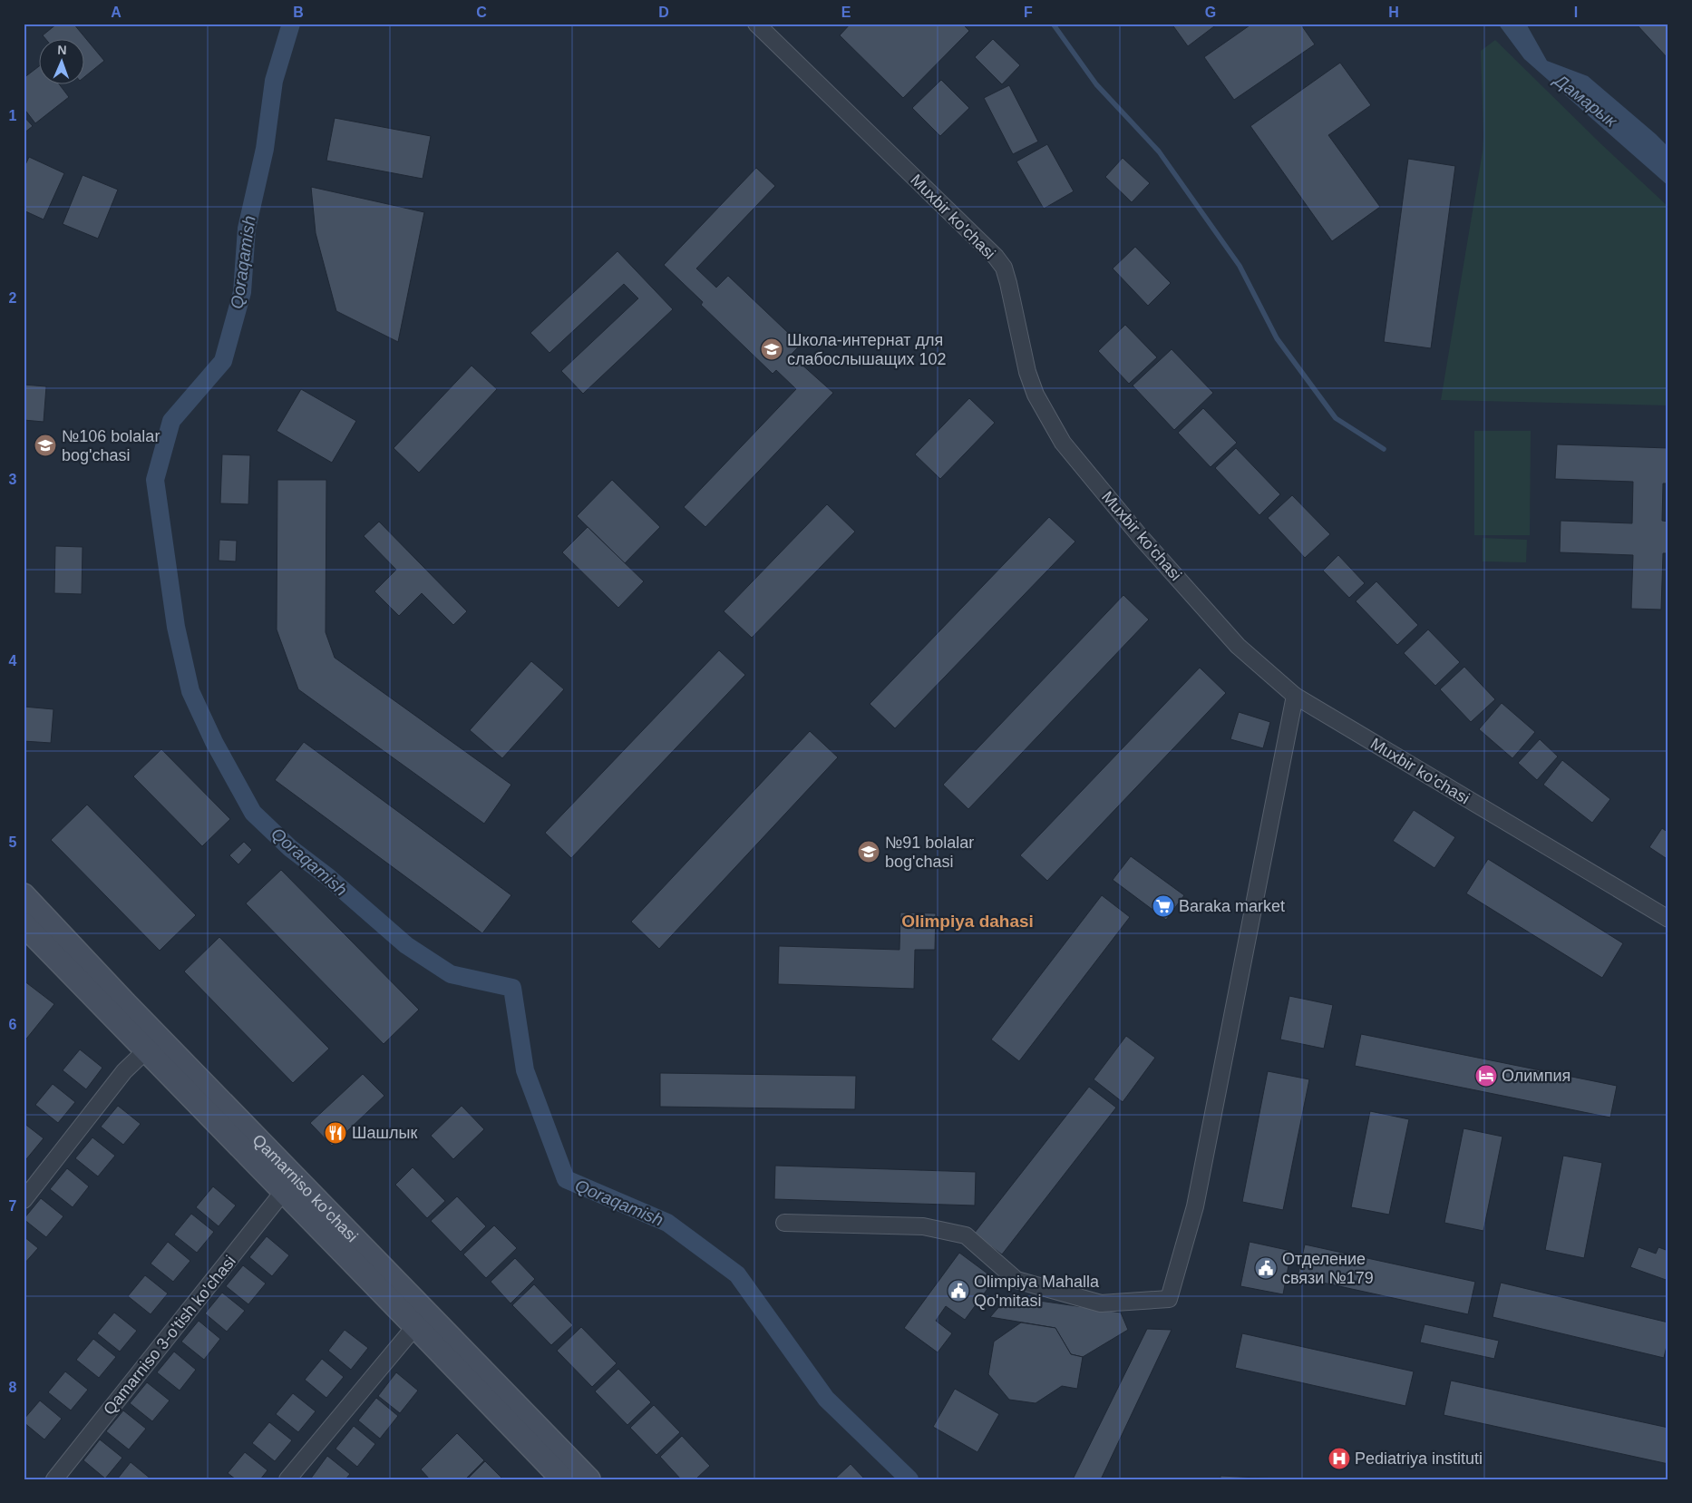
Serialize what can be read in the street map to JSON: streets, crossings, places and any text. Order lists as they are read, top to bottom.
{
  "streets": {
    "main road": ["Qamarniso ko'chasi"],
    "street": ["Muxbir ko'chasi", "Qamarniso 3-o'tish ko'chasi"]
  },
  "crossings": [
    ["Qamarniso ko'chasi", "Qamarniso 3-o'tish ko'chasi"]
  ],
  "districts": ["Olimpiya dahasi"],
  "water": ["Дамарык", "Qoraqamish"],
  "places": {
    "school or university": ["Школа-интернат для слабослышащих 102", "№106 bolalar bog'chasi", "№91 bolalar bog'chasi"],
    "supermarket": ["Baraka market"],
    "hotel": ["Олимпия"],
    "restaurant": ["Шашлык"],
    "public building": ["Отделение связи №179", "Olimpiya Mahalla Qo'mitasi"],
    "hospital": ["Pediatriya instituti"]
  },
  "north": "top",
  "grid": {
    "columns": [
      "A",
      "B",
      "C",
      "D",
      "E",
      "F",
      "G",
      "H",
      "I"
    ],
    "rows": [
      "1",
      "2",
      "3",
      "4",
      "5",
      "6",
      "7",
      "8"
    ]
  }
}
